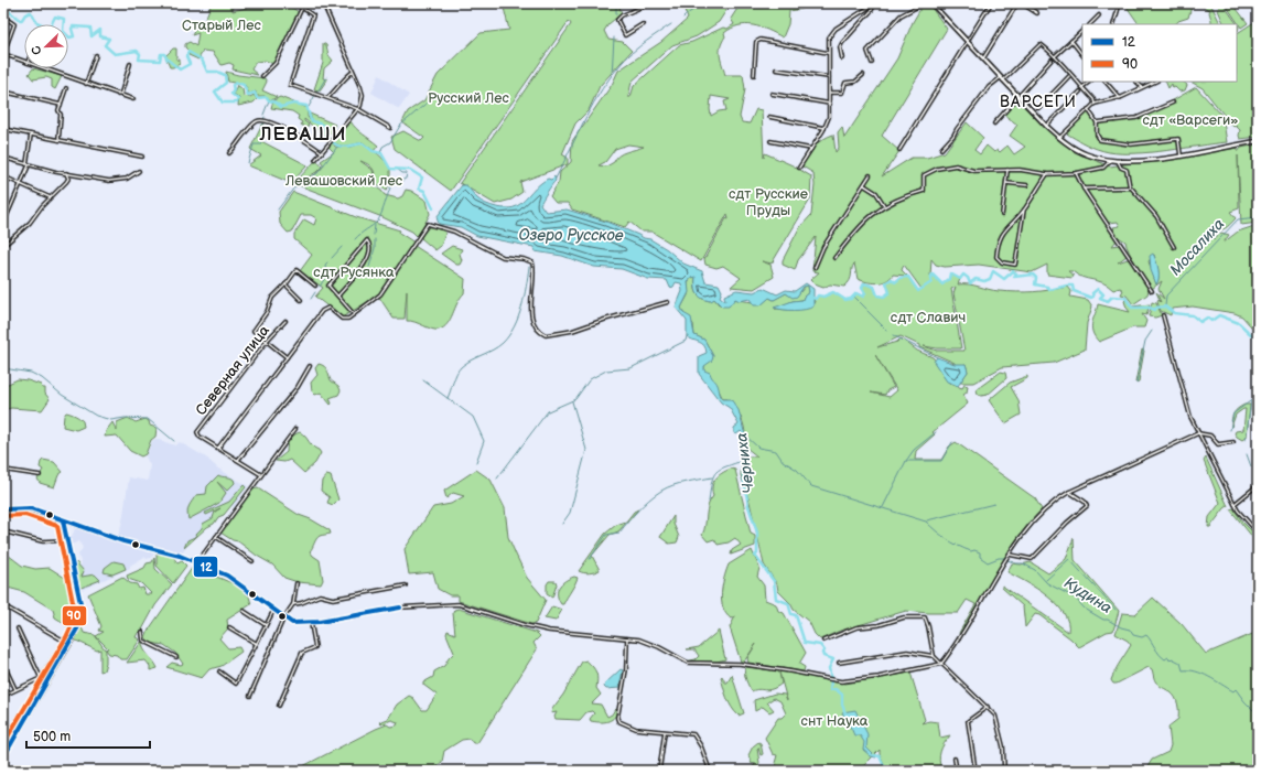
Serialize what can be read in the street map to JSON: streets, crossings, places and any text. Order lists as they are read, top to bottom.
{
  "streets": {
    "street": ["Северная улица"]
  },
  "districts": ["ВАРСЕГИ", "ЛЕВАШИ"],
  "water": [
    "Озеро Русское",
    "Мосалиха",
    "Черниха",
    "Кудина"
  ],
  "parks": [
    "Старый Лес",
    "Русский Лес",
    "сдт «Варсеги»",
    "Левашовский лес",
    "сдт Русские Пруды",
    "сдт Русянка",
    "сдт Славич",
    "снт Наука"
  ],
  "lines": ["transit line 12", "transit line 90"],
  "legend": ["12", "90"],
  "scale_bar": "500 m",
  "north": "bottom left"
}
